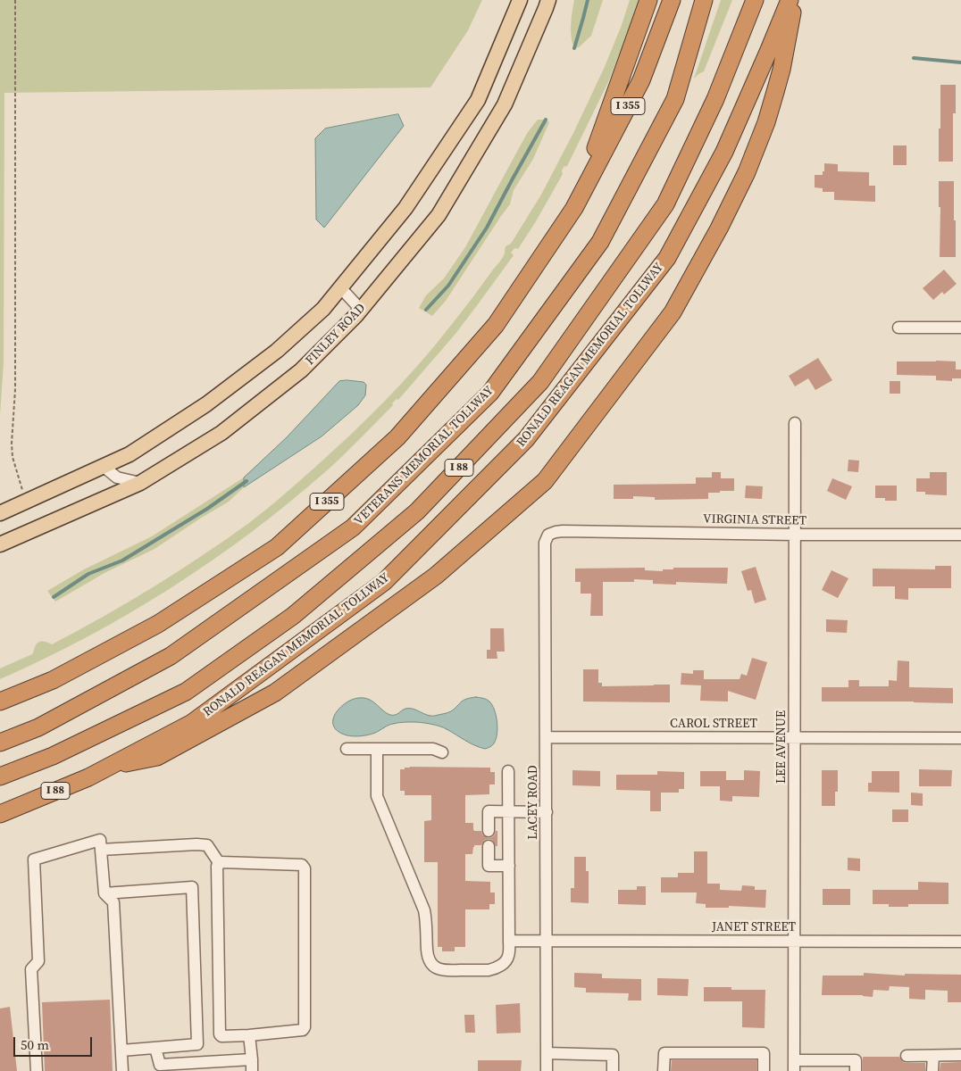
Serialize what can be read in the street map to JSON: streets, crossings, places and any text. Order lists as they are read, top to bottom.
{
  "streets": {
    "highway": [
      "I 355",
      "RONALD REAGAN MEMORIAL TOLLWAY",
      "VETERANS MEMORIAL TOLLWAY",
      "I 88"
    ],
    "main road": ["FINLEY ROAD"],
    "street": [
      "VIRGINIA STREET",
      "CAROL STREET",
      "LEE AVENUE",
      "LACEY ROAD",
      "JANET STREET"
    ]
  },
  "crossings": [
    ["VIRGINIA STREET", "LEE AVENUE"],
    ["VIRGINIA STREET", "LACEY ROAD"],
    ["CAROL STREET", "LEE AVENUE"],
    ["CAROL STREET", "LACEY ROAD"],
    ["LEE AVENUE", "JANET STREET"],
    ["LACEY ROAD", "JANET STREET"]
  ],
  "scale_bar": "50 m"
}
